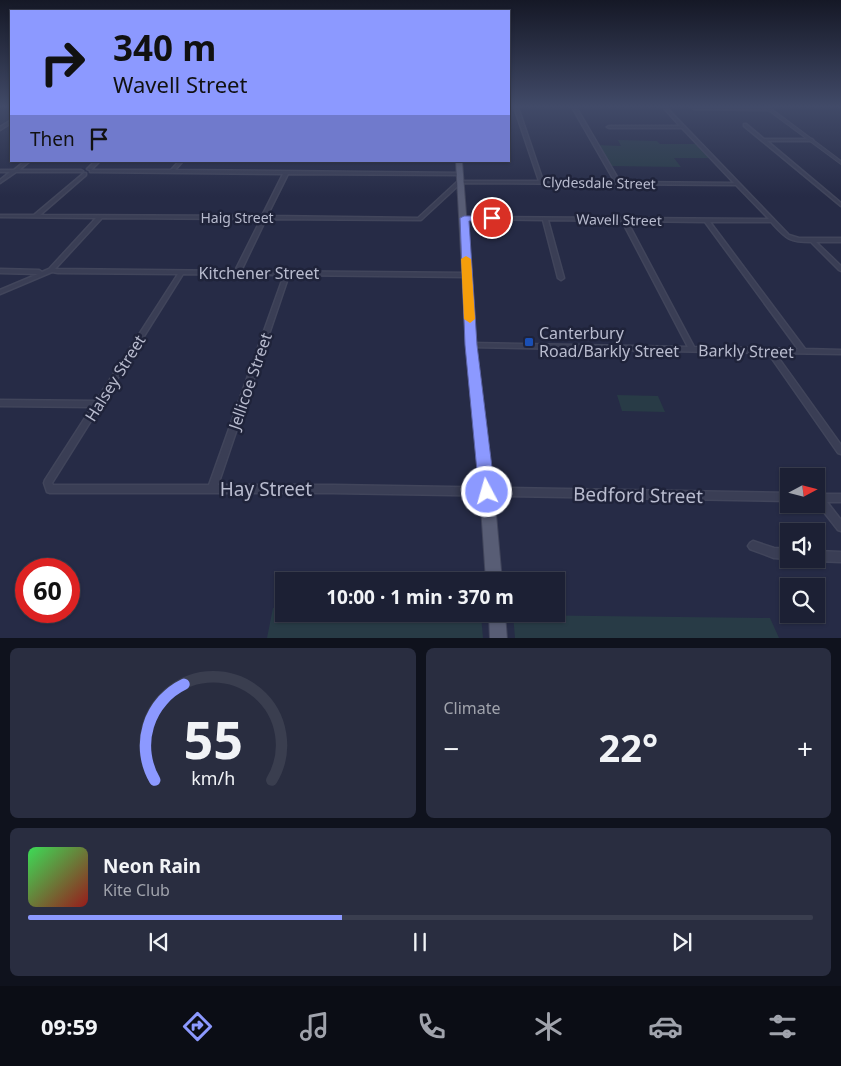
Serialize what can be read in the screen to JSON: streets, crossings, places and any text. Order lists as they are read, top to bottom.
{
  "streets": {
    "street": [
      "Clydesdale Street",
      "Haig Street",
      "Wavell Street",
      "Kitchener Street",
      "Barkly Street",
      "Halsey Street",
      "Jellicoe Street",
      "Hay Street",
      "Bedford Street"
    ]
  },
  "crossings": [
    ["Clydesdale Street", "Haig Street"],
    ["Kitchener Street", "Halsey Street"],
    ["Kitchener Street", "Jellicoe Street"],
    ["Halsey Street", "Hay Street"],
    ["Jellicoe Street", "Hay Street"],
    ["Hay Street", "Bedford Street"]
  ],
  "places": {
    "transit": ["Canterbury Road/Barkly Street"]
  },
  "north": "right",
  "page": {
    "turn": ["340 m", "Wavell Street"],
    "then": "Then",
    "limit": "60",
    "trip": "10:00 · 1 min · 370 m",
    "tile": "Climate",
    "heat": ["−", "22°", "+"],
    "song": ["Neon Rain", "Kite Club"],
    "tabs": "09:59",
    "gauge": ["55", "km/h"]
  }
}
